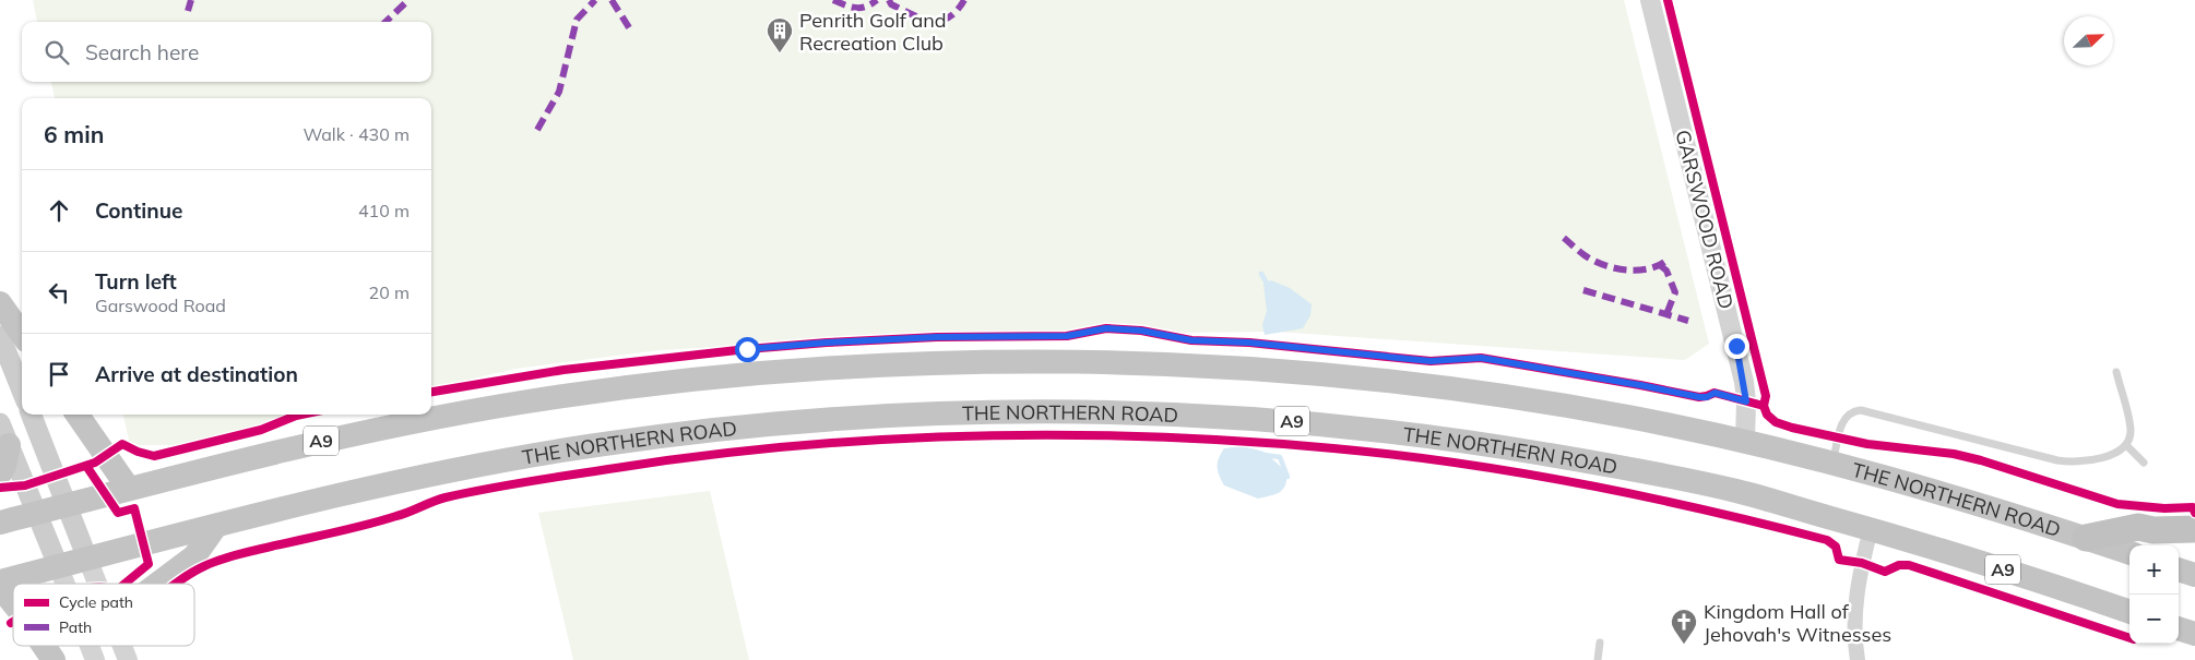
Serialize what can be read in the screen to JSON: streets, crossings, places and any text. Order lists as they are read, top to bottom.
{
  "streets": {
    "highway": ["THE NORTHERN ROAD", "A9"],
    "street": ["GARSWOOD ROAD"]
  },
  "crossings": [
    ["GARSWOOD ROAD", "THE NORTHERN ROAD"]
  ],
  "places": {
    "building": ["Penrith Golf and Recreation Club"],
    "church": ["Kingdom Hall of Jehovah's Witnesses"]
  },
  "legend": ["Cycle path", "Path"],
  "north": "top right",
  "page": {
    "search": "Search here",
    "heading": ["6 min", "Walk · 430 m"],
    "list": [
      ["Continue", "410 m"],
      ["Turn left", "Garswood Road", "20 m"],
      "Arrive at destination"
    ],
    "map_buttons": ["+", "−"]
  }
}
